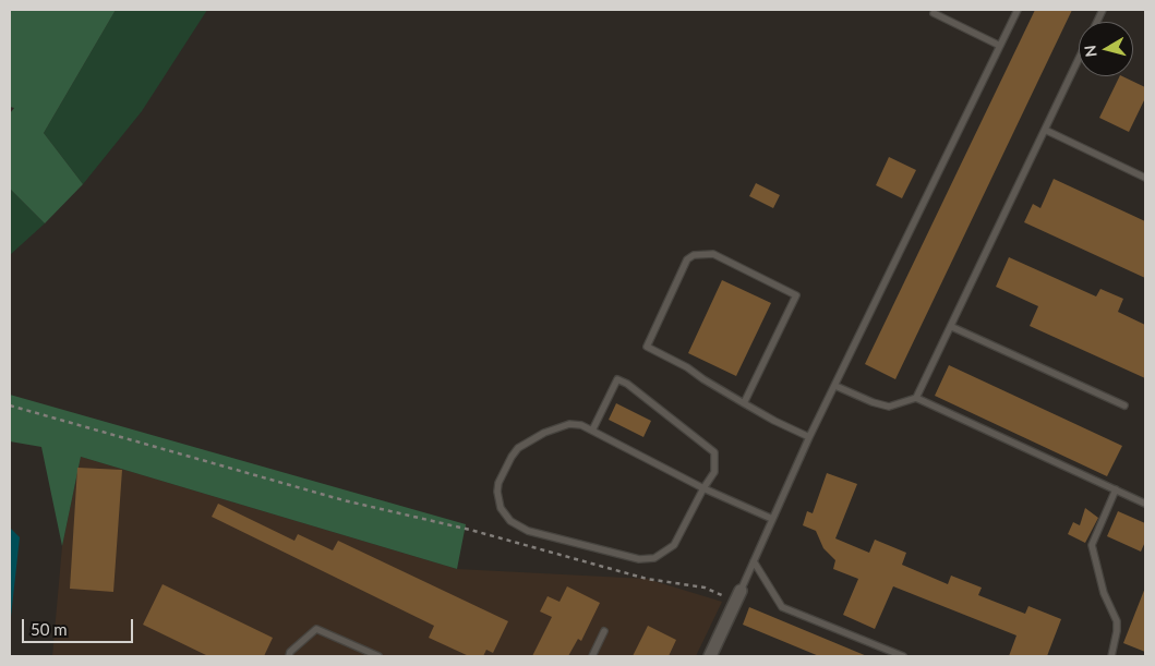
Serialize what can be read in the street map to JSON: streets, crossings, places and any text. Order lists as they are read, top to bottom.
{
  "scale_bar": "50 m",
  "north": "left"
}
